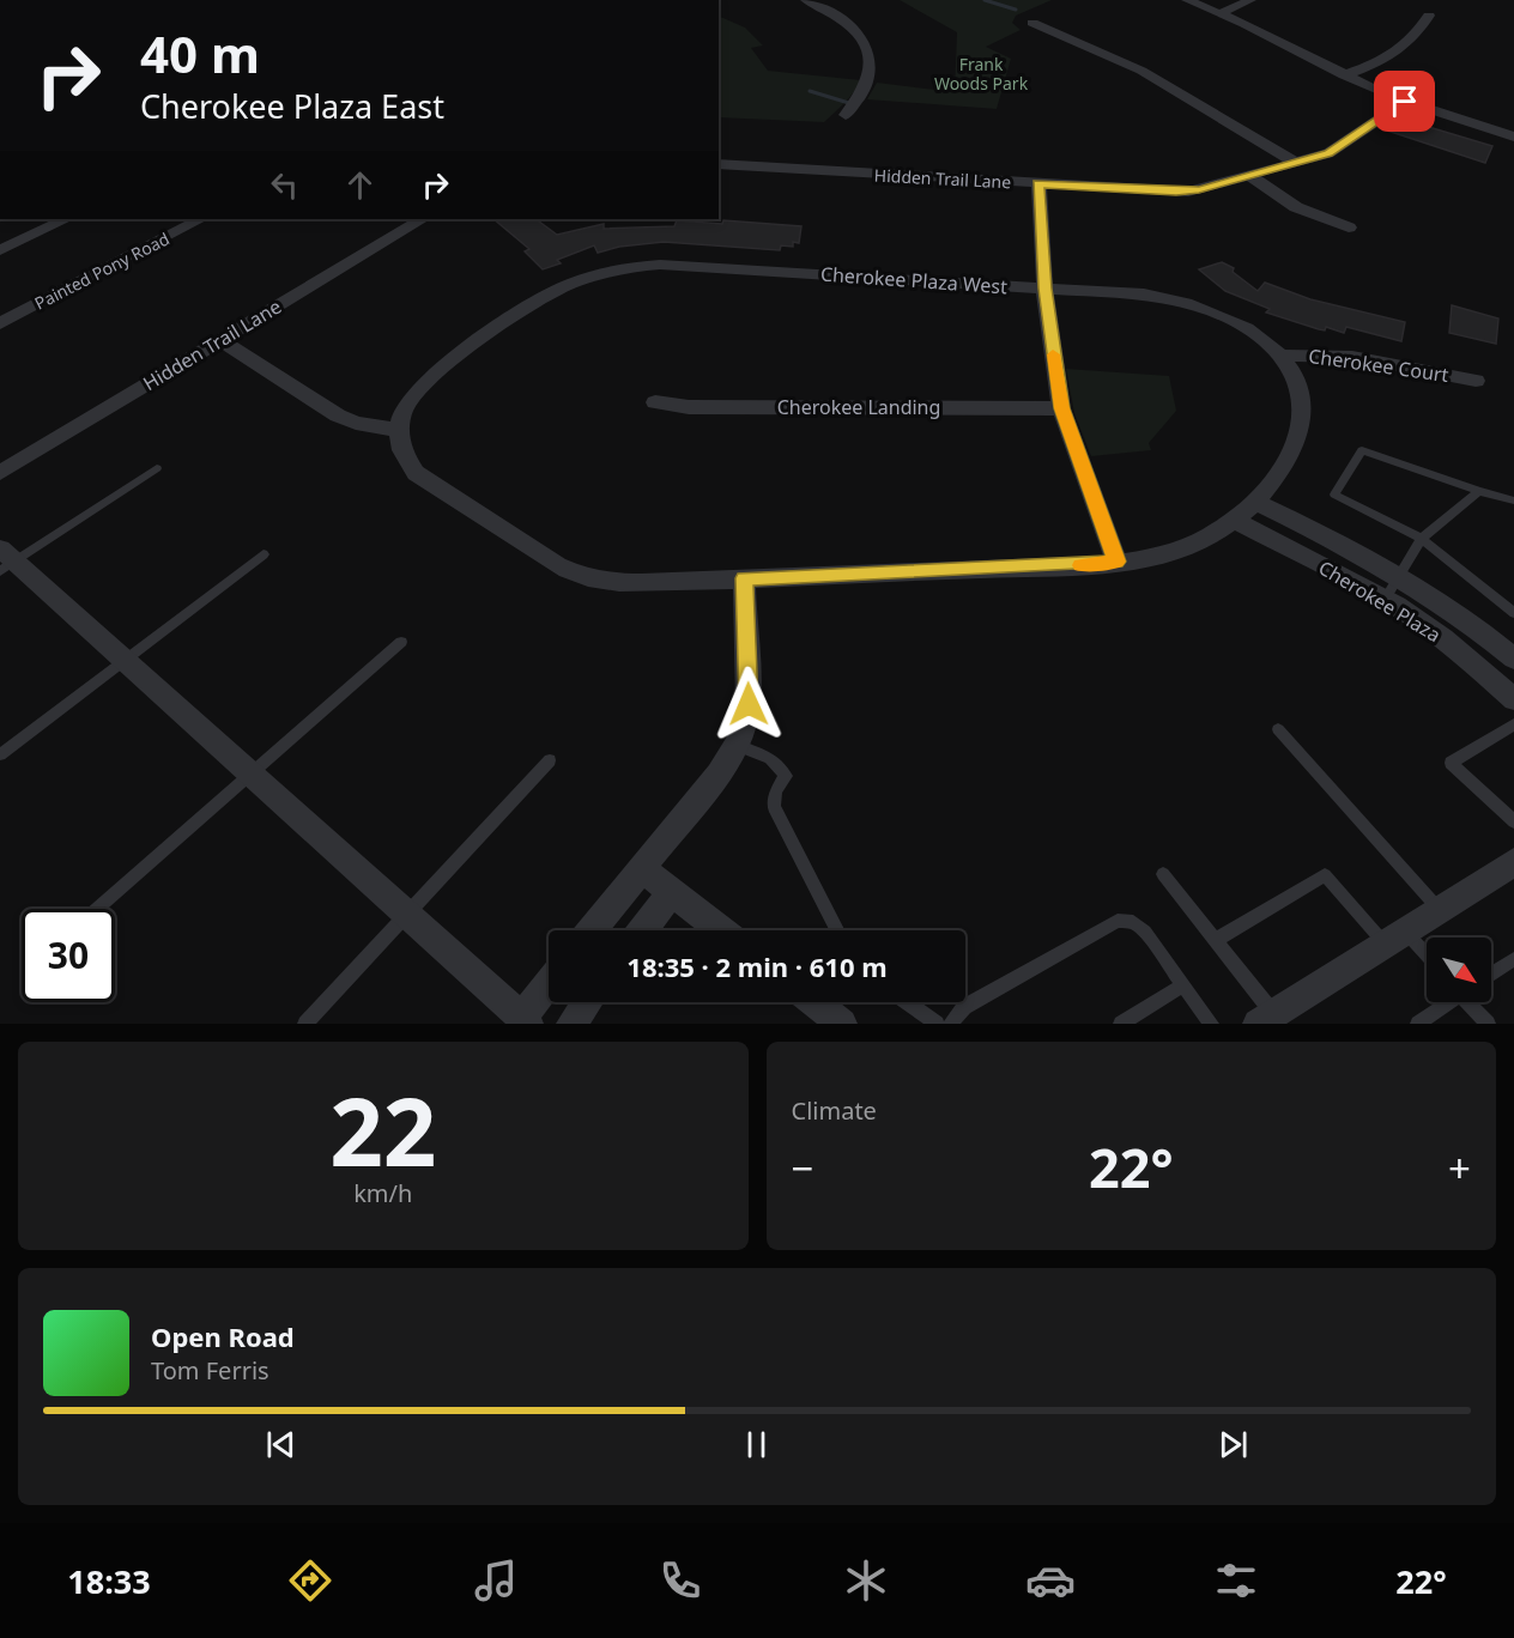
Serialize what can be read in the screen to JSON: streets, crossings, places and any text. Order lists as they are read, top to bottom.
{
  "streets": {
    "street": [
      "Hidden Trail Lane",
      "Painted Pony Road",
      "Cherokee Plaza West",
      "Cherokee Court",
      "Cherokee Landing",
      "Cherokee Plaza"
    ]
  },
  "crossings": [
    ["Cherokee Plaza West", "Cherokee Court"],
    ["Cherokee Plaza West", "Cherokee Plaza"]
  ],
  "parks": ["Frank Woods Park"],
  "north": "bottom right",
  "page": {
    "turn": ["40 m", "Cherokee Plaza East"],
    "limit": "30",
    "trip": "18:35 · 2 min · 610 m",
    "tile": [
      ["22", "km/h"],
      "Climate"
    ],
    "heat": ["−", "22°", "+"],
    "song": ["Open Road", "Tom Ferris"],
    "tabs": ["18:33", "22°"]
  }
}
